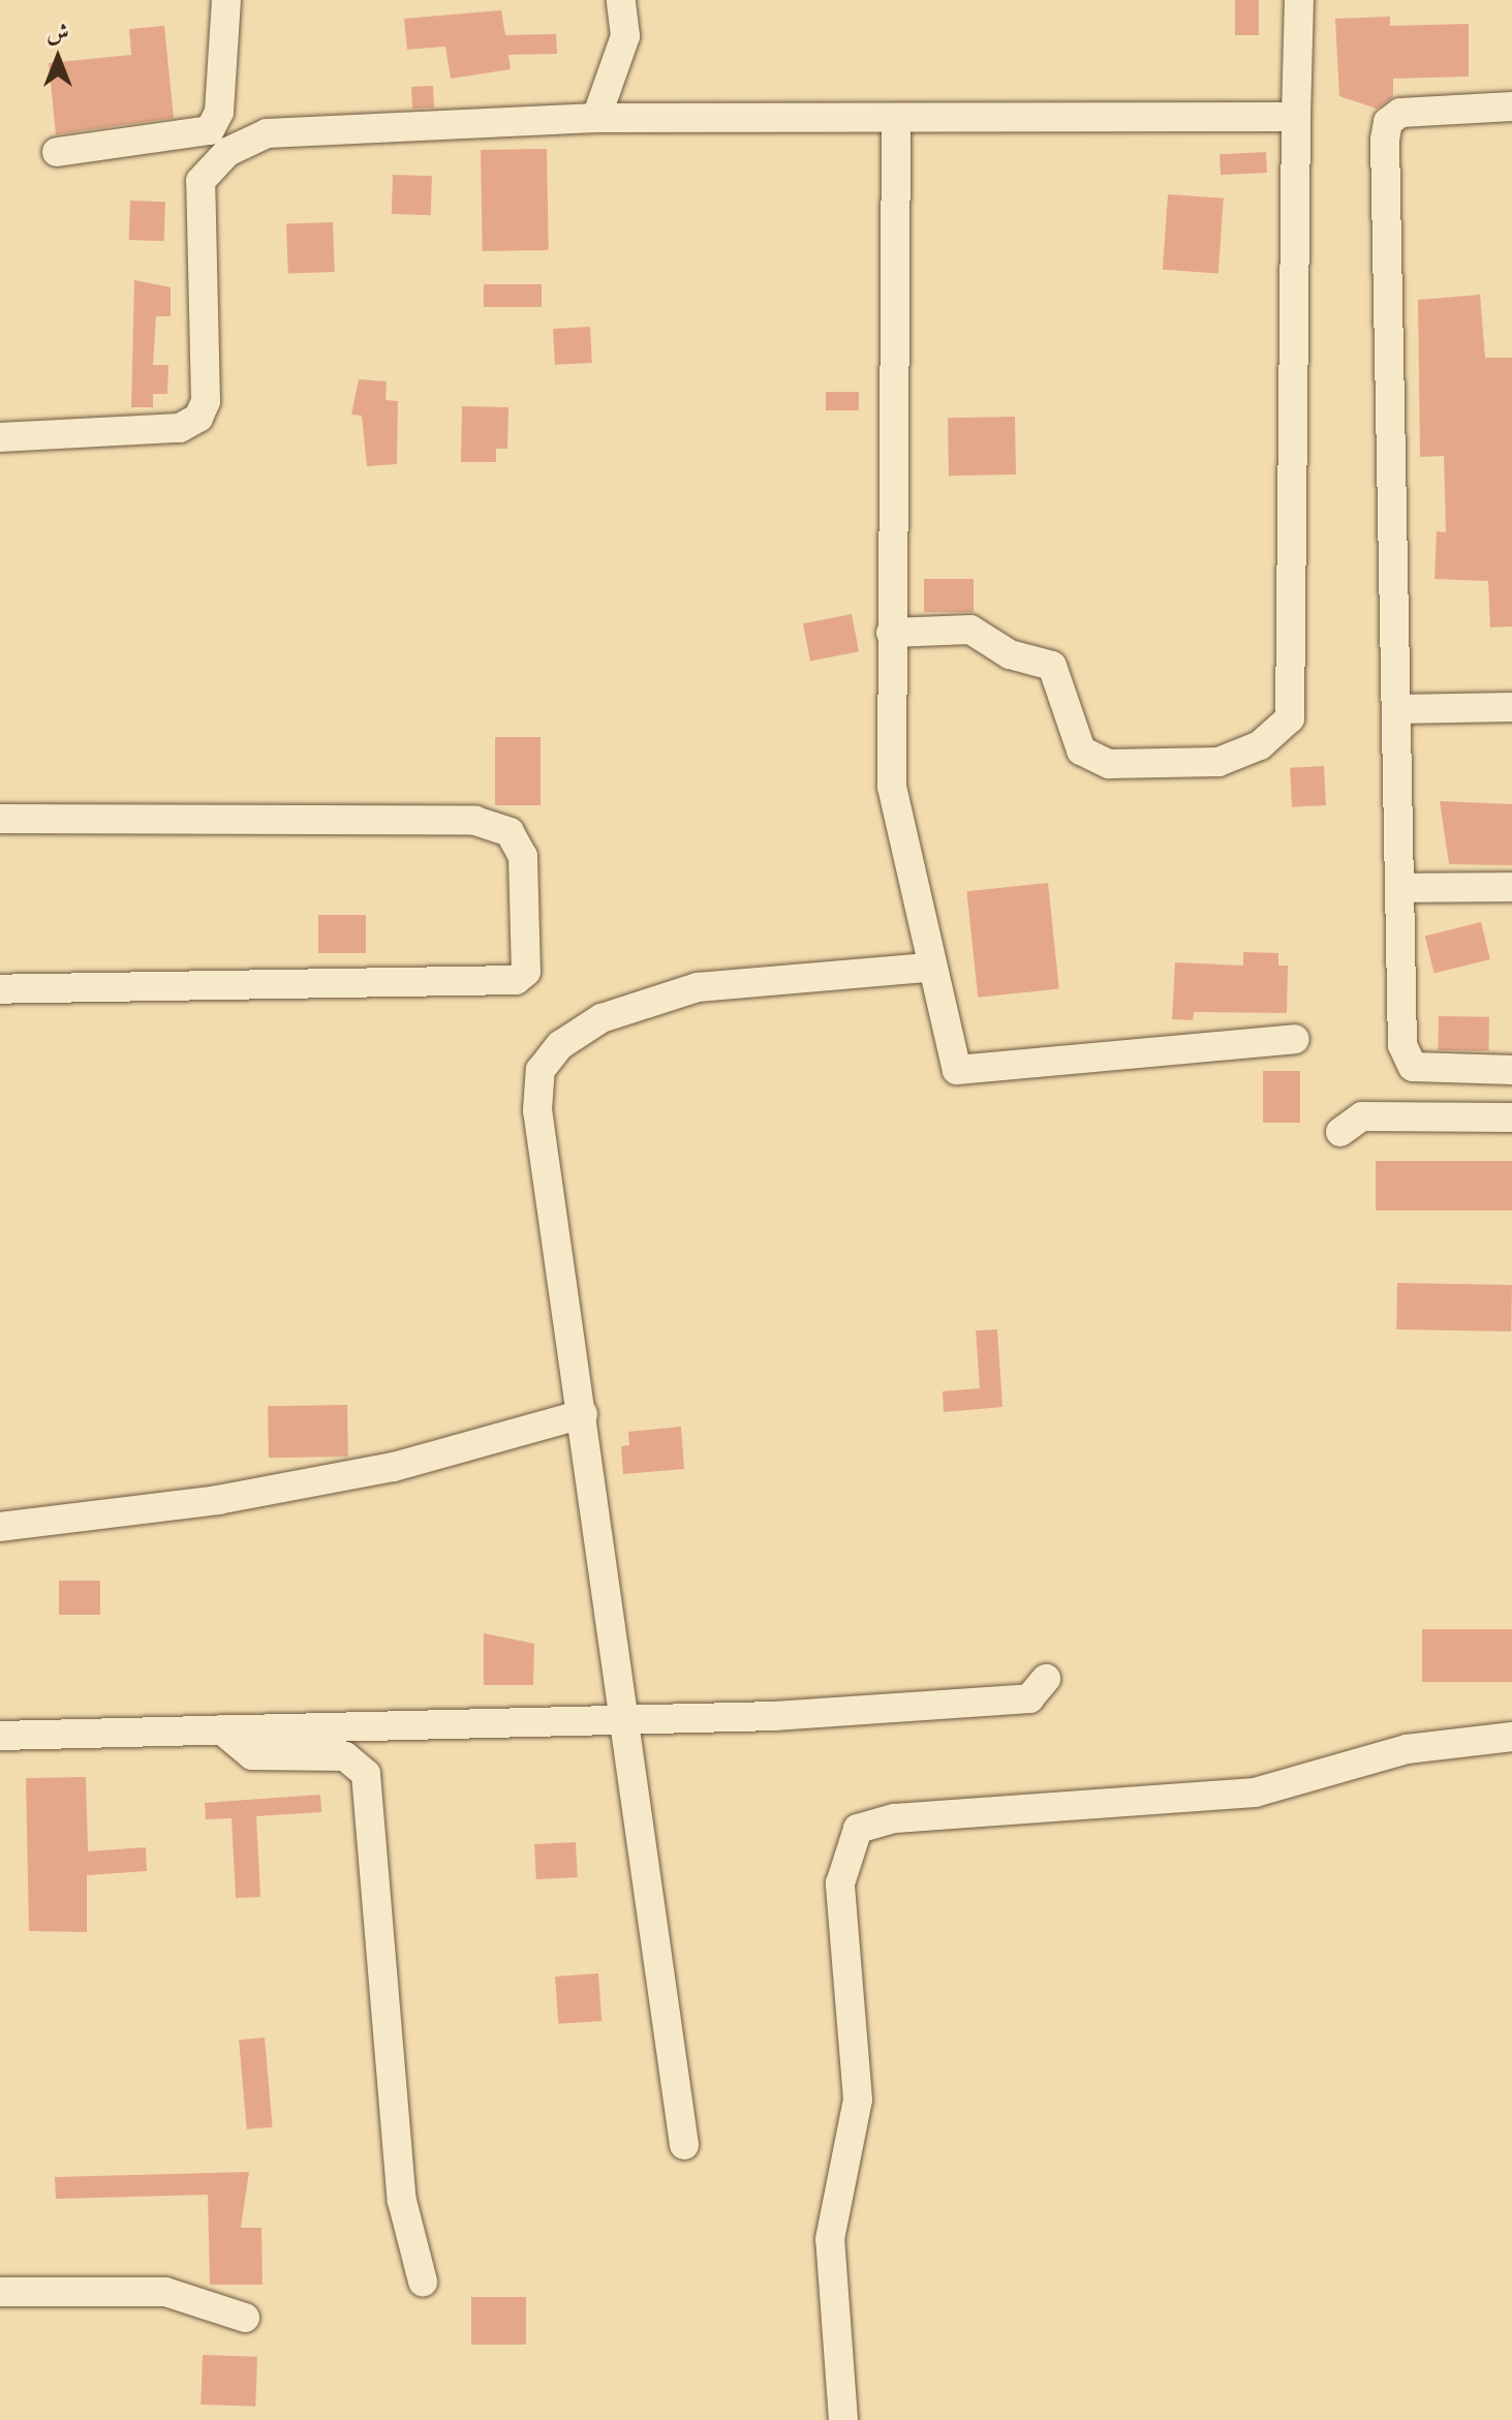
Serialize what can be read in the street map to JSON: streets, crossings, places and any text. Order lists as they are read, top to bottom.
{
  "north": "top"
}
